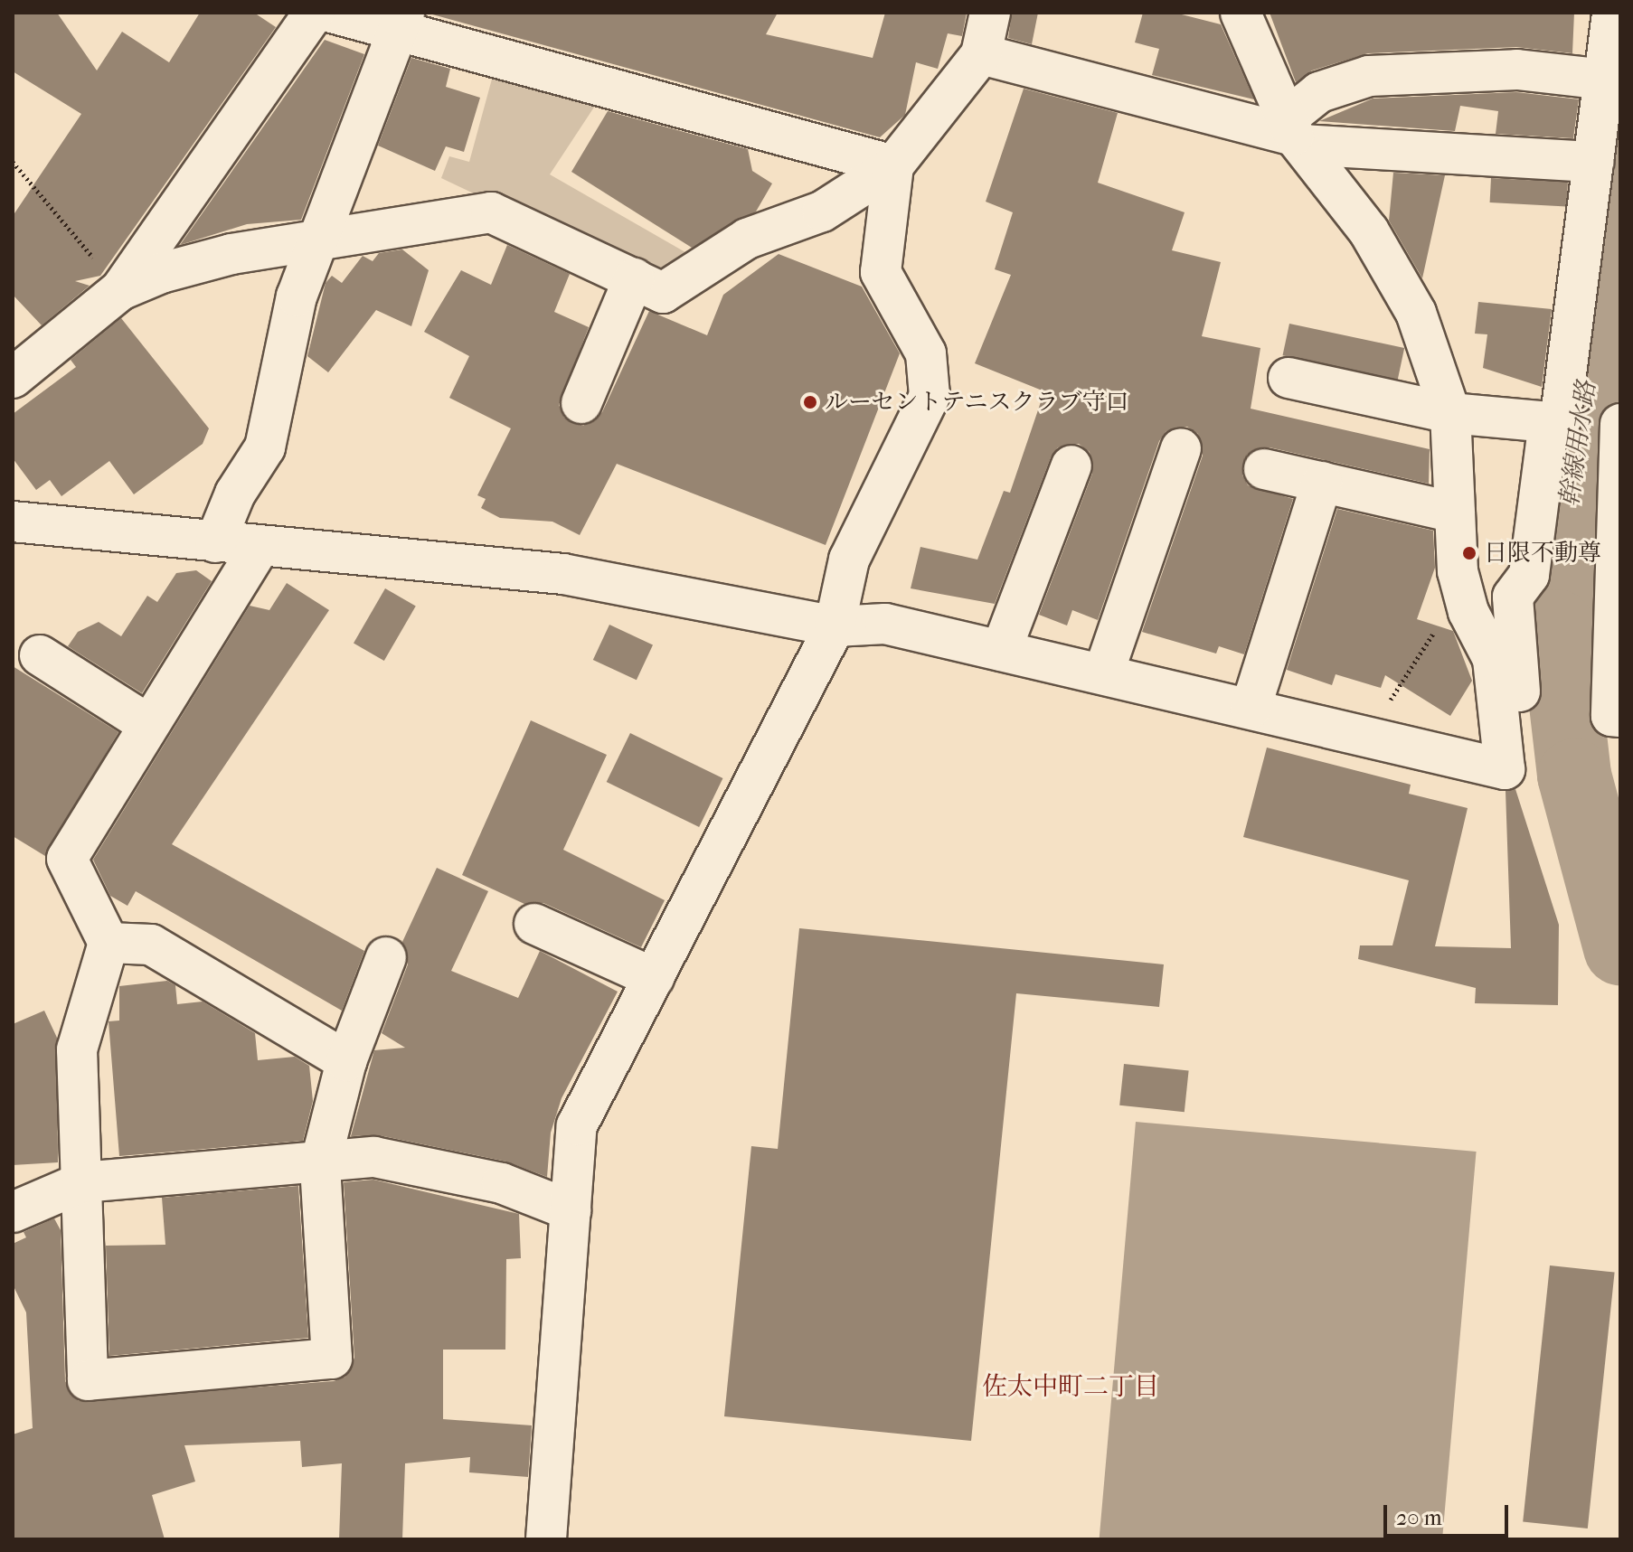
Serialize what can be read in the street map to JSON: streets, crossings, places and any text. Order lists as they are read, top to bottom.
{
  "districts": ["佐太中町二丁目"],
  "water": ["幹線用水路"],
  "places": ["ルーセントテニスクラブ守口", "日限不動尊"],
  "scale_bar": "20 m"
}
